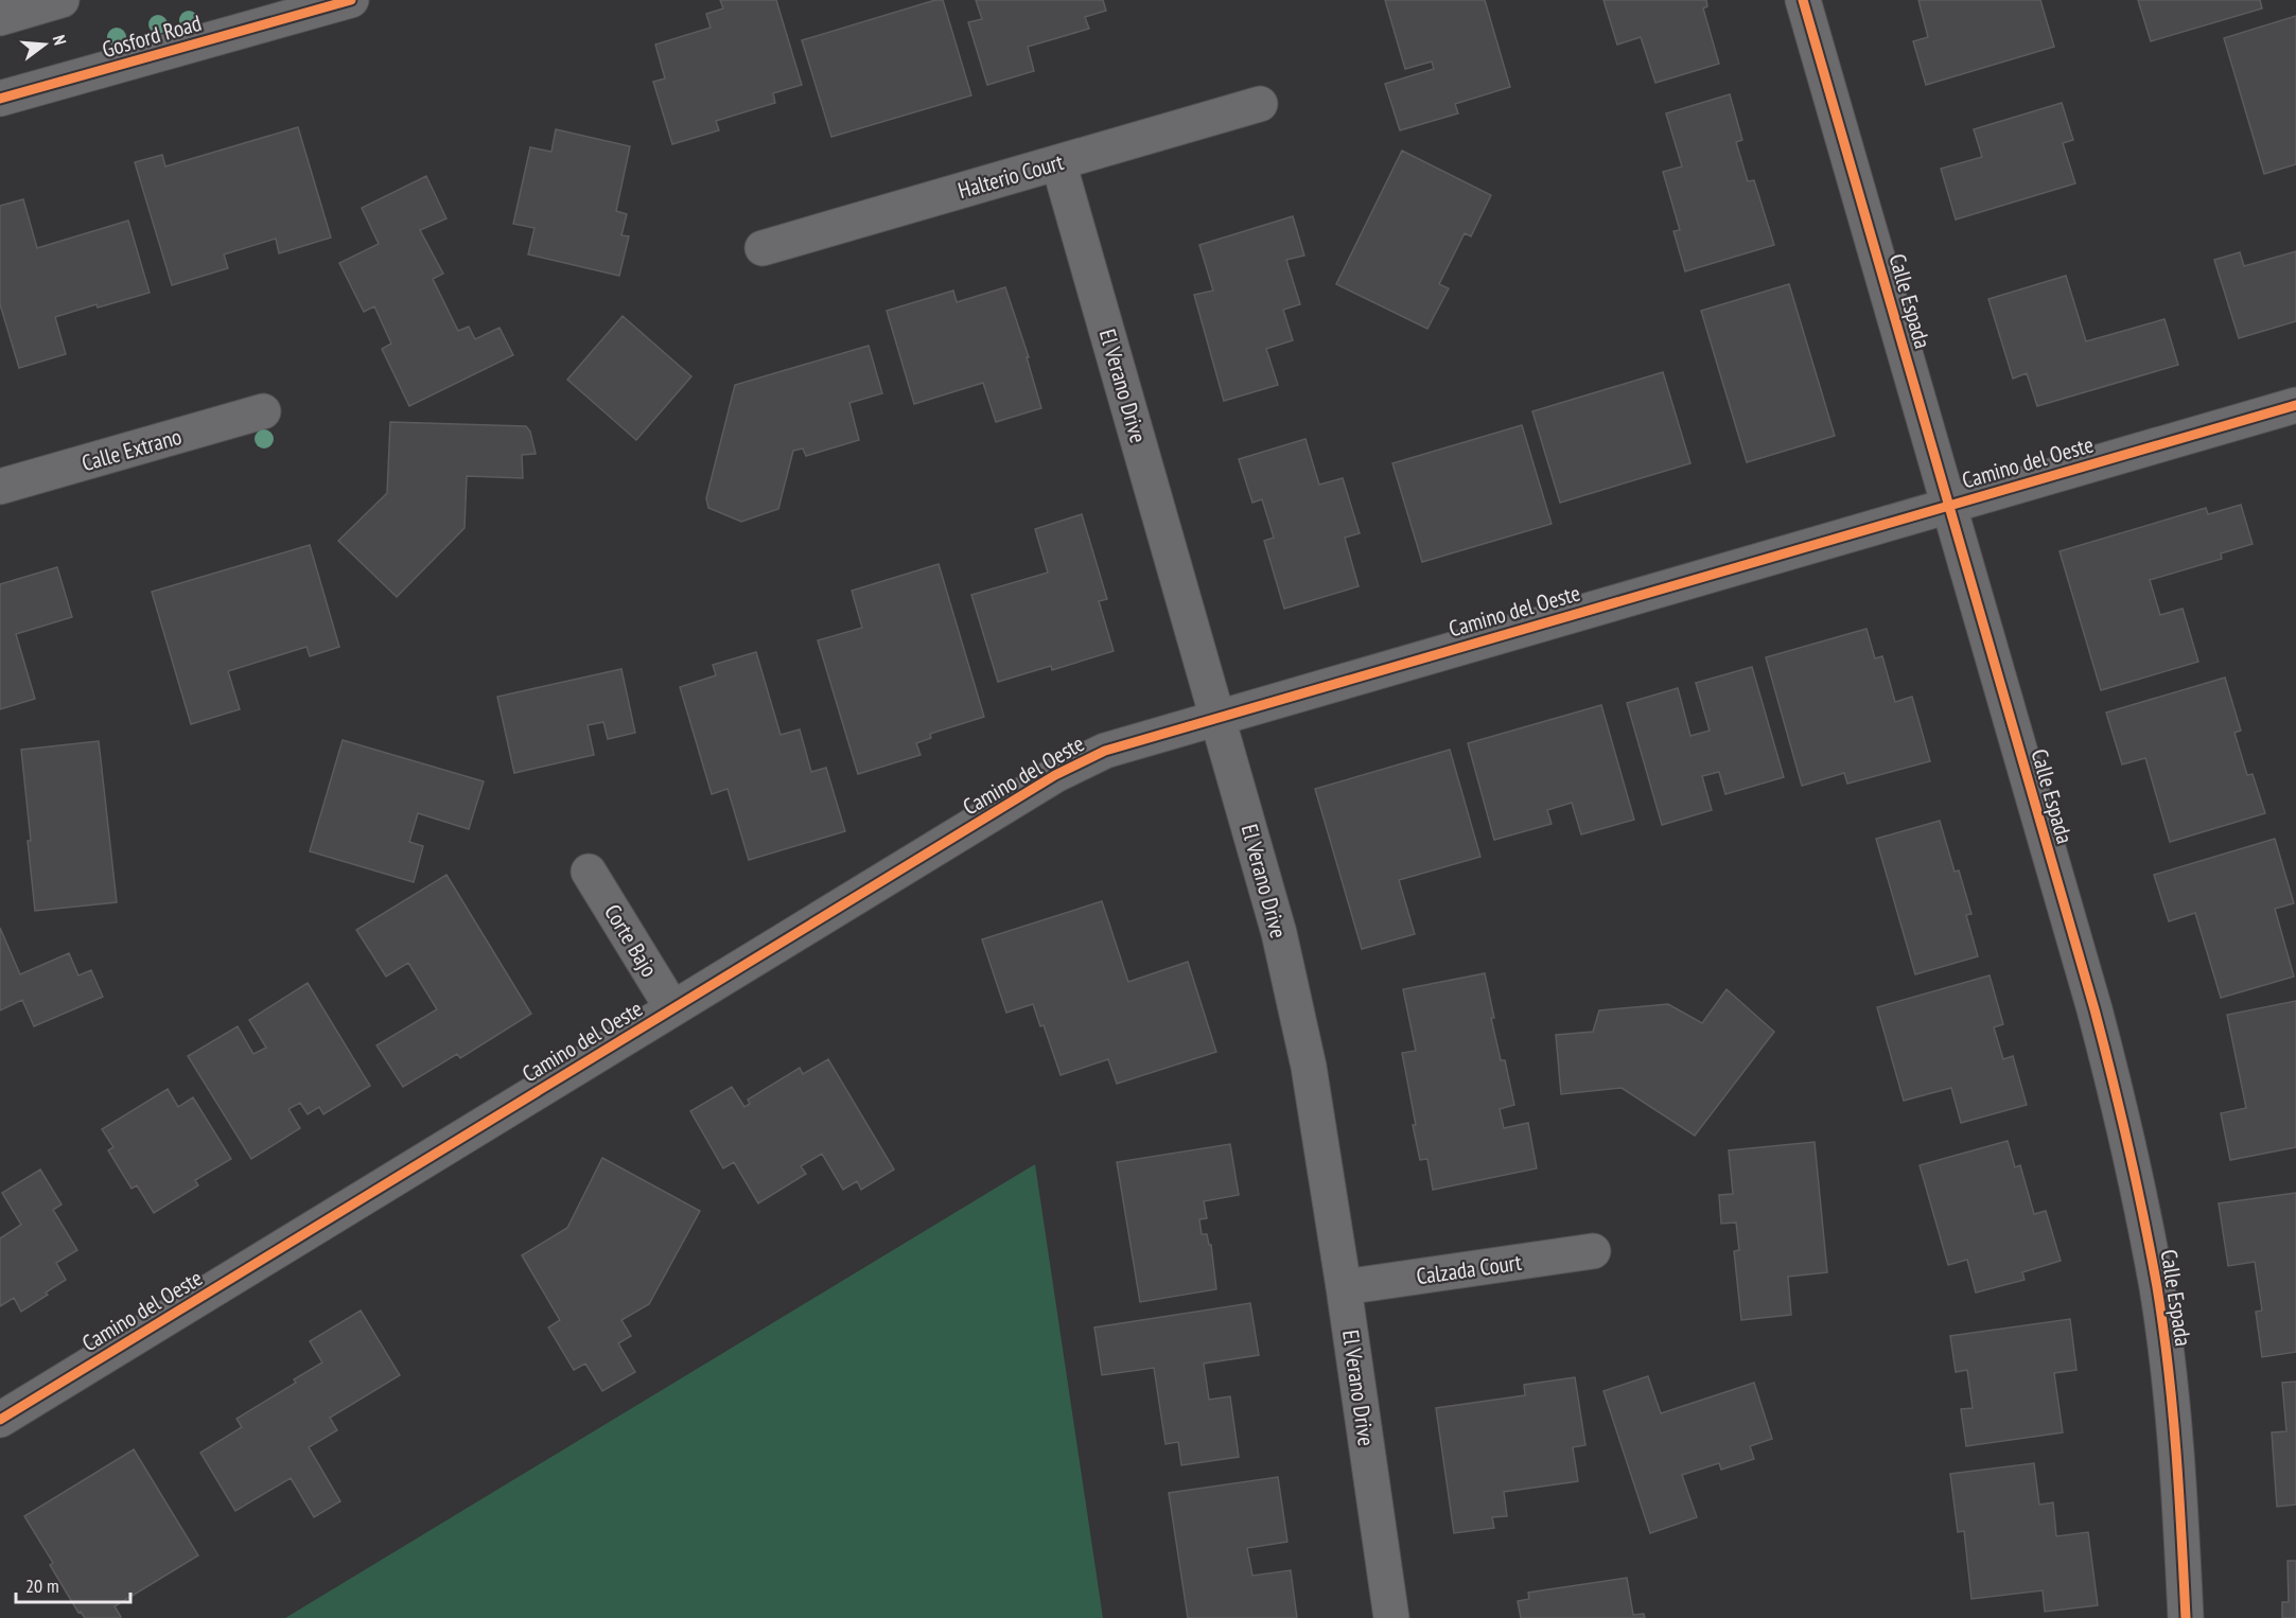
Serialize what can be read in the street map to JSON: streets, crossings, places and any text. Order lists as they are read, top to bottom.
{
  "streets": {
    "street": [
      "Gosford Road",
      "Halterio Court",
      "Calle Espada",
      "El Verano Drive",
      "Calle Extrano",
      "Camino del Oeste",
      "Corte Bajo",
      "Calzada Court"
    ]
  },
  "crossings": [
    ["Halterio Court", "El Verano Drive"],
    ["Calle Espada", "Camino del Oeste"],
    ["El Verano Drive", "Camino del Oeste"],
    ["El Verano Drive", "Calzada Court"],
    ["Camino del Oeste", "Corte Bajo"]
  ],
  "scale_bar": "20 m",
  "north": "right"
}
